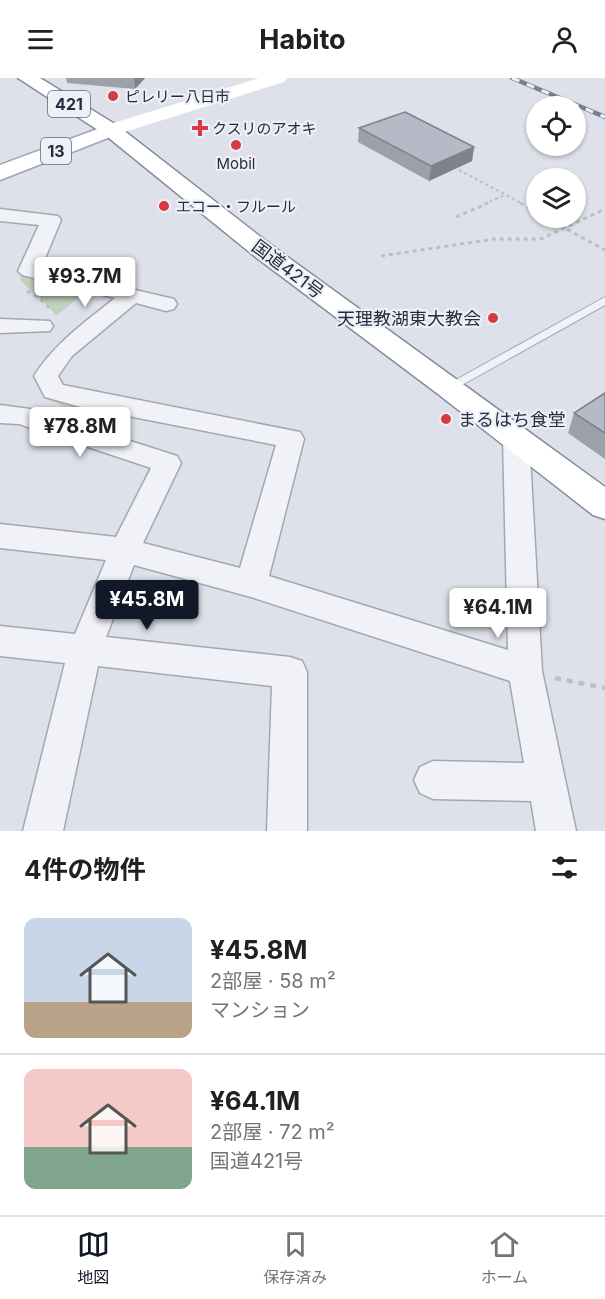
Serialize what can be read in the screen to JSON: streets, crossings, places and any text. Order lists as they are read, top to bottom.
{
  "streets": {
    "main road": ["421", "13", "国道421号"]
  },
  "crossings": [
    ["13", "国道421号"]
  ],
  "places": {
    "other": [
      "ピレリー八日市",
      "Mobil",
      "エコー・フルール",
      "天理教湖東大教会",
      "まるはち食堂"
    ],
    "health": ["クスリのアオキ"]
  },
  "page": {
    "header": "Habito",
    "price": [
      "¥93.7M",
      "¥78.8M",
      "¥45.8M",
      "¥64.1M"
    ],
    "heading": "4件の物件",
    "list": [
      {
        "name": "¥45.8M",
        "note": "2部屋 · 58 m² · マンション"
      },
      {
        "name": "¥64.1M",
        "note": "2部屋 · 72 m² · 国道421号"
      }
    ],
    "tabs": ["地図", "保存済み", "ホーム"]
  }
}
